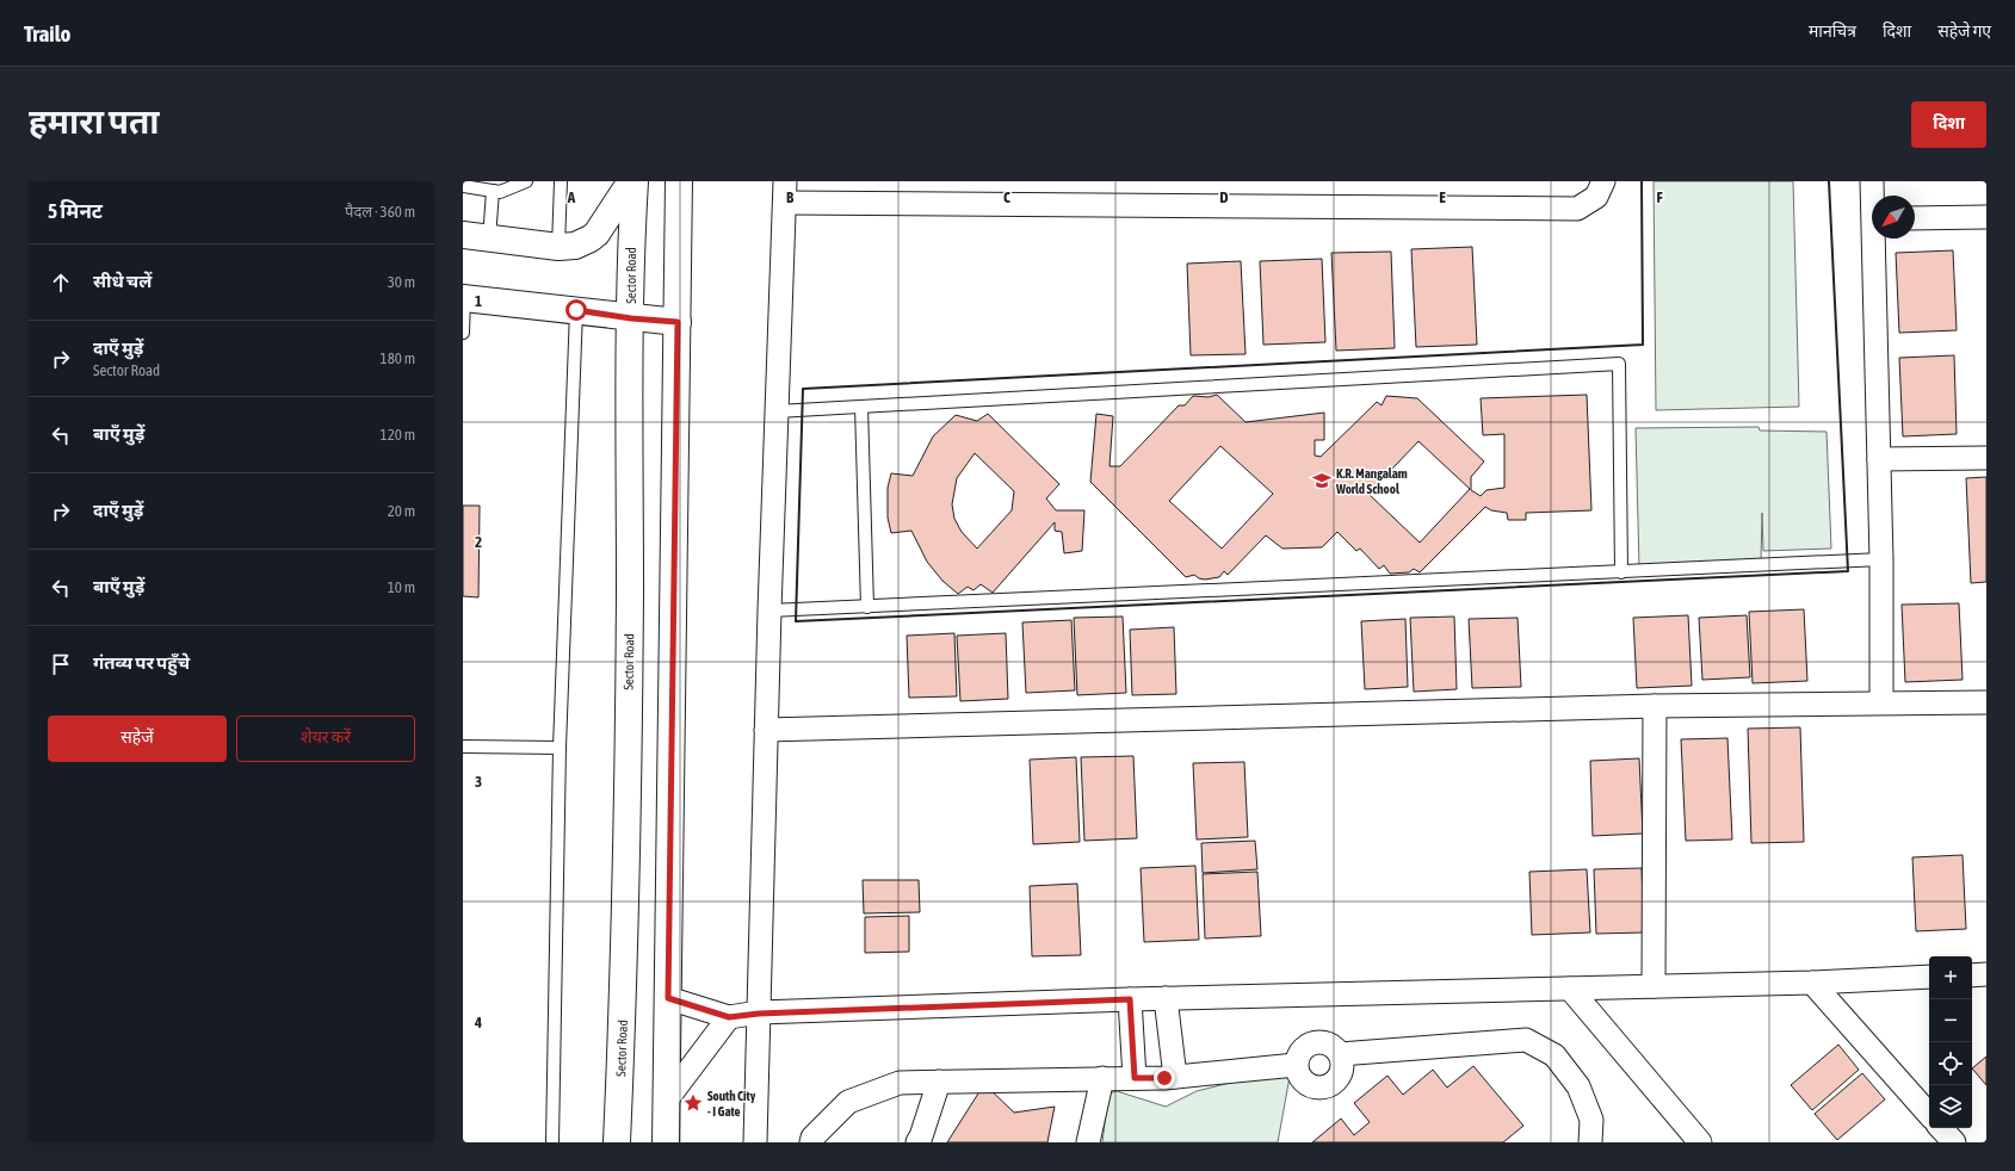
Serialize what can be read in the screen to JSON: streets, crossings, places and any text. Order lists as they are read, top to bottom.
{
  "streets": {
    "main road": ["Sector Road"]
  },
  "places": {
    "school or university": ["K.R. Mangalam World School"],
    "place": ["South City - I Gate"]
  },
  "north": "bottom left",
  "page": {
    "header": "Trailo",
    "nav": ["मानचित्र", "दिशा", "सहेजे गए"],
    "buttons": [
      "दिशा",
      ["सहेजें", "शेयर करें"]
    ],
    "title": "हमारा पता",
    "heading": ["5 मिनट", "पैदल · 360 m"],
    "list": [
      ["सीधे चलें", "30 m"],
      ["दाएँ मुड़ें", "Sector Road", "180 m"],
      ["बाएँ मुड़ें", "120 m"],
      ["दाएँ मुड़ें", "20 m"],
      ["बाएँ मुड़ें", "10 m"],
      "गंतव्य पर पहुँचे"
    ],
    "map_buttons": ["+", "−"]
  },
  "grid": {
    "columns": [
      "A",
      "B",
      "C",
      "D",
      "E",
      "F"
    ],
    "rows": [
      "1",
      "2",
      "3",
      "4"
    ]
  }
}
